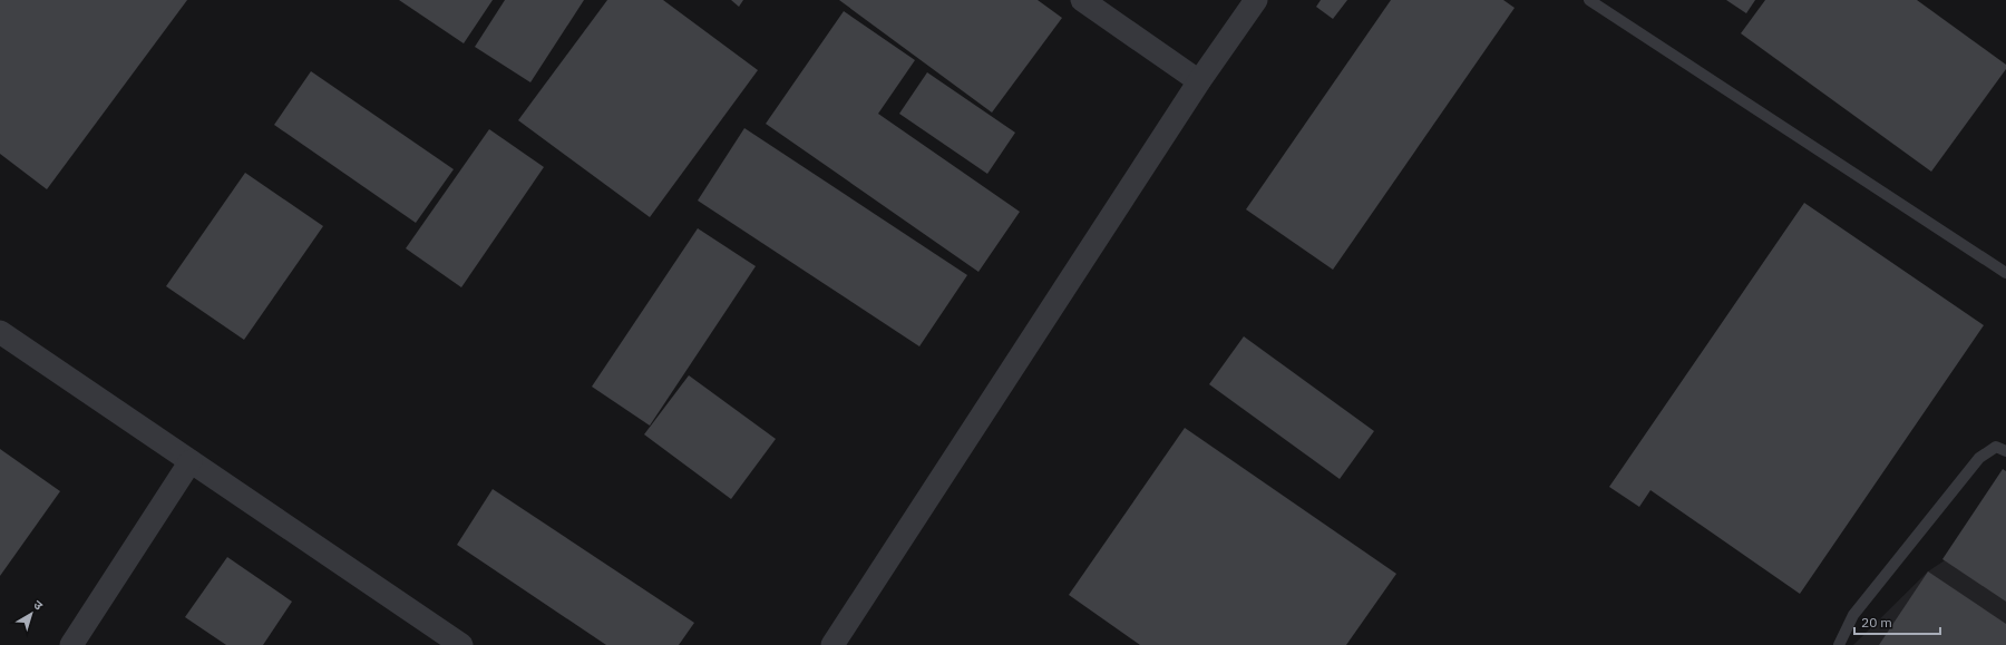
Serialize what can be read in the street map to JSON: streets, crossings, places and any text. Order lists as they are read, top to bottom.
{
  "scale_bar": "20 m",
  "north": "top right"
}
